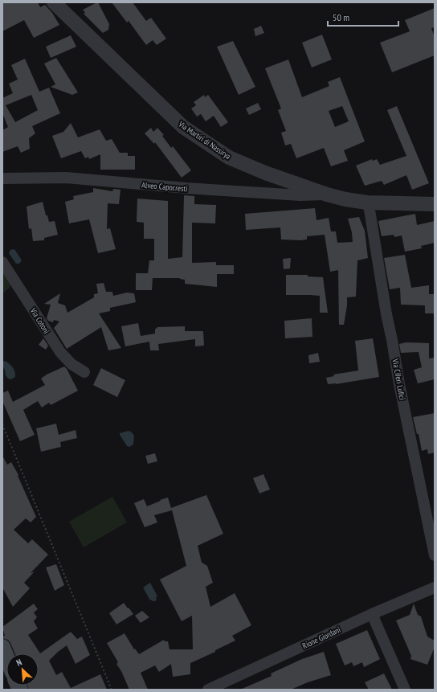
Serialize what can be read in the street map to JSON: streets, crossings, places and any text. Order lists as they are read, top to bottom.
{
  "streets": {
    "street": [
      "Via Martiri di Nassirya",
      "Alveo Capocresti",
      "Via Cotoni",
      "Via Ciferi Lufici",
      "Rione Giordani"
    ]
  },
  "crossings": [
    ["Via Martiri di Nassirya", "Alveo Capocresti"],
    ["Via Martiri di Nassirya", "Via Ciferi Lufici"]
  ],
  "scale_bar": "50 m",
  "north": "top left"
}
